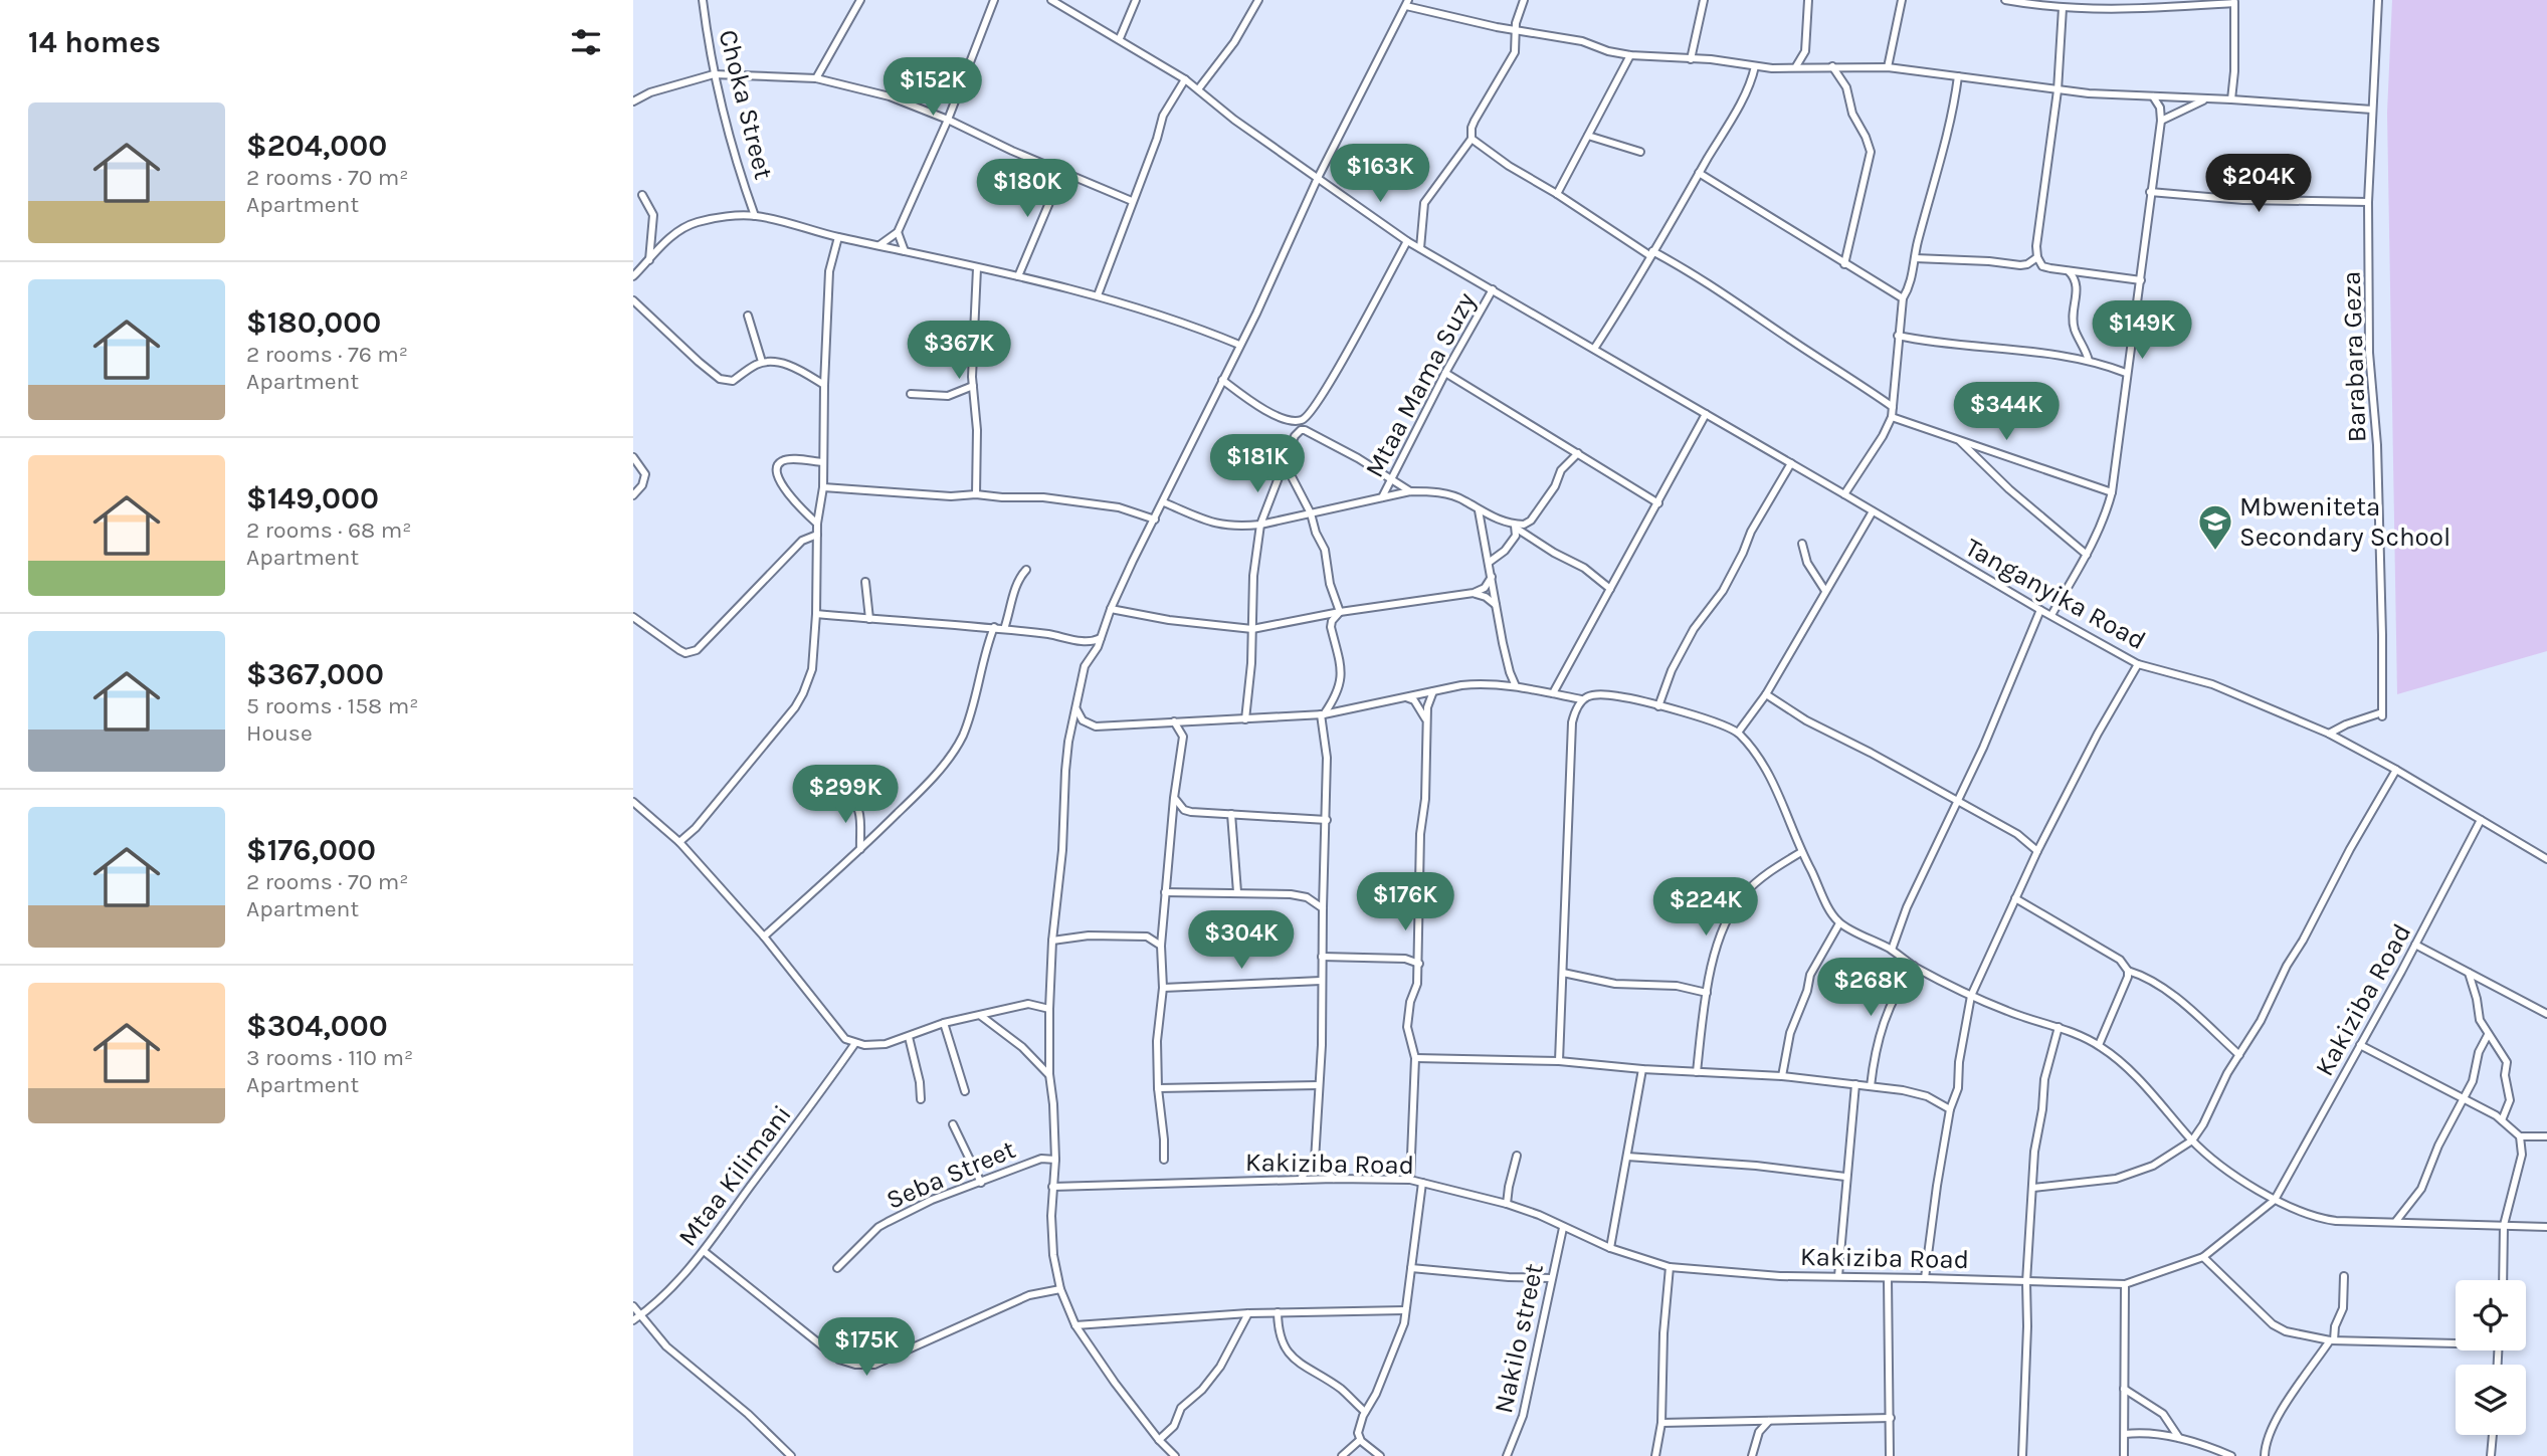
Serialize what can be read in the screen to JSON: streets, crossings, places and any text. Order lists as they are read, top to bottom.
{
  "streets": {
    "street": [
      "Choka Street",
      "Barabara Geza",
      "Mtaa Mama Suzy",
      "Tanganyika Road",
      "Kakiziba Road",
      "Seba Street",
      "Mtaa Kilimani",
      "Nakilo street"
    ]
  },
  "crossings": [
    ["Barabara Geza", "Tanganyika Road"],
    ["Mtaa Mama Suzy", "Tanganyika Road"],
    ["Tanganyika Road", "Kakiziba Road"],
    ["Kakiziba Road", "Nakilo street"]
  ],
  "places": {
    "school or university": ["Mbweniteta Secondary School"]
  },
  "page": {
    "heading": "14 homes",
    "price": [
      "$152K",
      "$163K",
      "$204K",
      "$180K",
      "$149K",
      "$367K",
      "$344K",
      "$181K",
      "$299K",
      "$176K",
      "$224K",
      "$304K",
      "$268K",
      "$175K"
    ],
    "list": [
      {
        "name": "$204,000",
        "note": "2 rooms · 70 m² · Apartment"
      },
      {
        "name": "$180,000",
        "note": "2 rooms · 76 m² · Apartment"
      },
      {
        "name": "$149,000",
        "note": "2 rooms · 68 m² · Apartment"
      },
      {
        "name": "$367,000",
        "note": "5 rooms · 158 m² · House"
      },
      {
        "name": "$176,000",
        "note": "2 rooms · 70 m² · Apartment"
      },
      {
        "name": "$304,000",
        "note": "3 rooms · 110 m² · Apartment"
      }
    ]
  }
}
